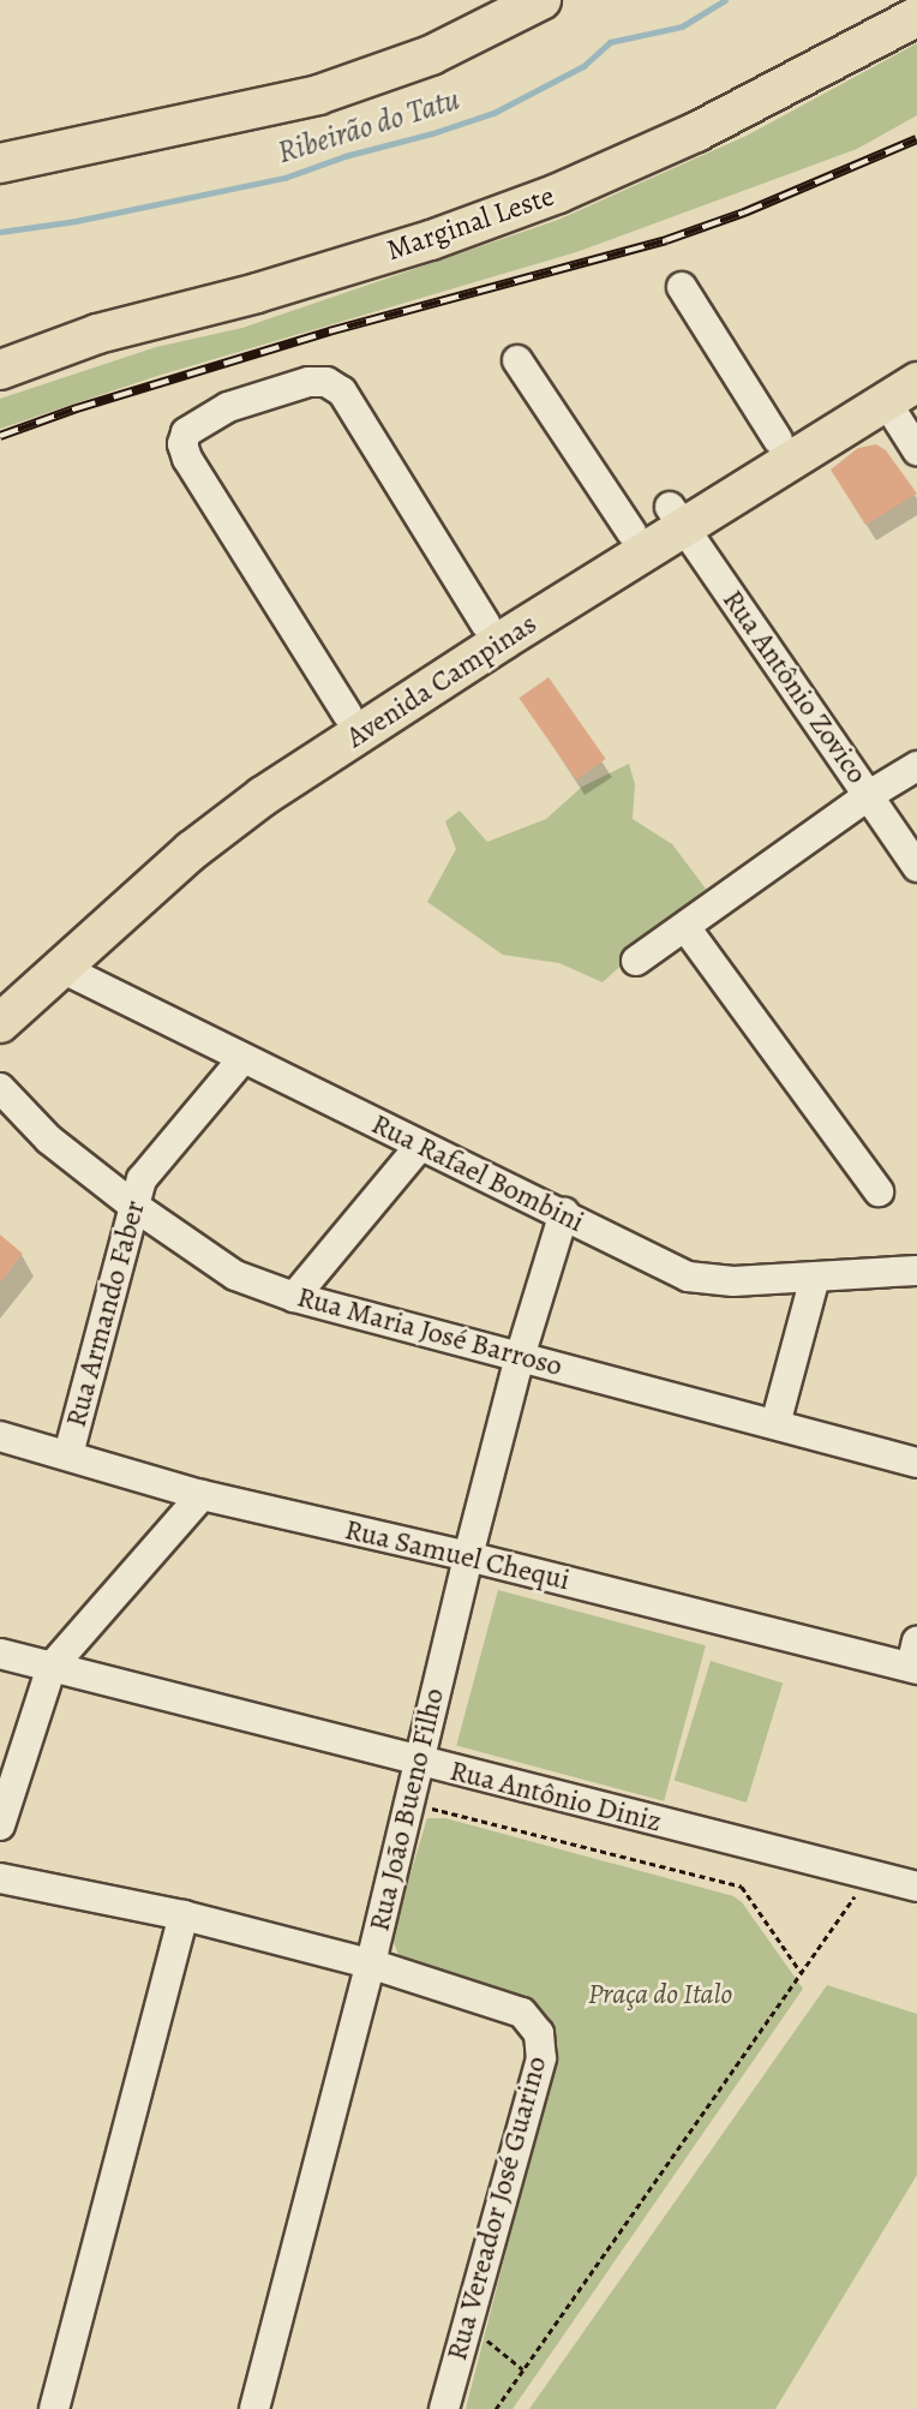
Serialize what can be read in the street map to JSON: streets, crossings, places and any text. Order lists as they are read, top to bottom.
{
  "streets": {
    "main road": ["Marginal Leste", "Avenida Campinas"],
    "street": [
      "Rua Antônio Zovico",
      "Rua Rafael Bombini",
      "Rua Armando Faber",
      "Rua Maria José Barroso",
      "Rua Samuel Chequi",
      "Rua Antônio Diniz",
      "Rua João Bueno Filho",
      "Rua Vereador José Guarino"
    ]
  },
  "crossings": [
    ["Avenida Campinas", "Rua Antônio Zovico"],
    ["Avenida Campinas", "Rua Rafael Bombini"],
    ["Rua Rafael Bombini", "Rua Armando Faber"],
    ["Rua Rafael Bombini", "Rua João Bueno Filho"],
    ["Rua Armando Faber", "Rua Maria José Barroso"],
    ["Rua Armando Faber", "Rua Samuel Chequi"],
    ["Rua Maria José Barroso", "Rua João Bueno Filho"],
    ["Rua Samuel Chequi", "Rua João Bueno Filho"],
    ["Rua Antônio Diniz", "Rua João Bueno Filho"],
    ["Rua João Bueno Filho", "Rua Vereador José Guarino"]
  ],
  "water": ["Ribeirão do Tatu"],
  "parks": ["Praça do Italo"]
}
